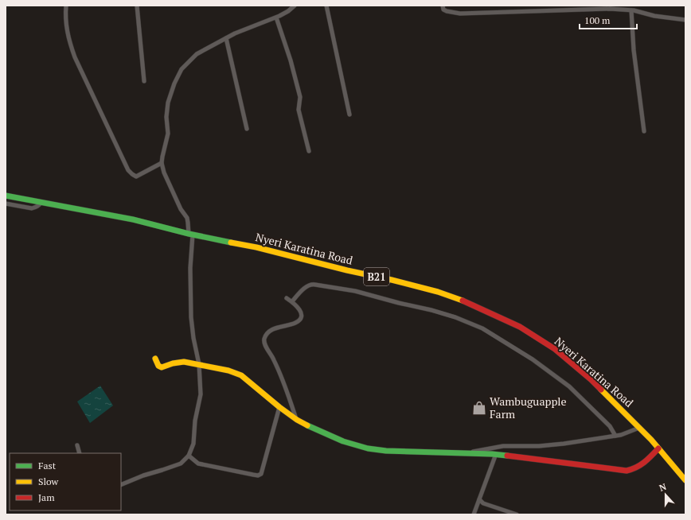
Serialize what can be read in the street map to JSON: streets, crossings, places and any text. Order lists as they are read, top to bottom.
{
  "streets": {
    "main road": ["Nyeri Karatina Road", "B21"]
  },
  "places": {
    "shop": ["Wambuguapple Farm"]
  },
  "legend": ["Fast", "Slow", "Jam"],
  "scale_bar": "100 m",
  "north": "top"
}
